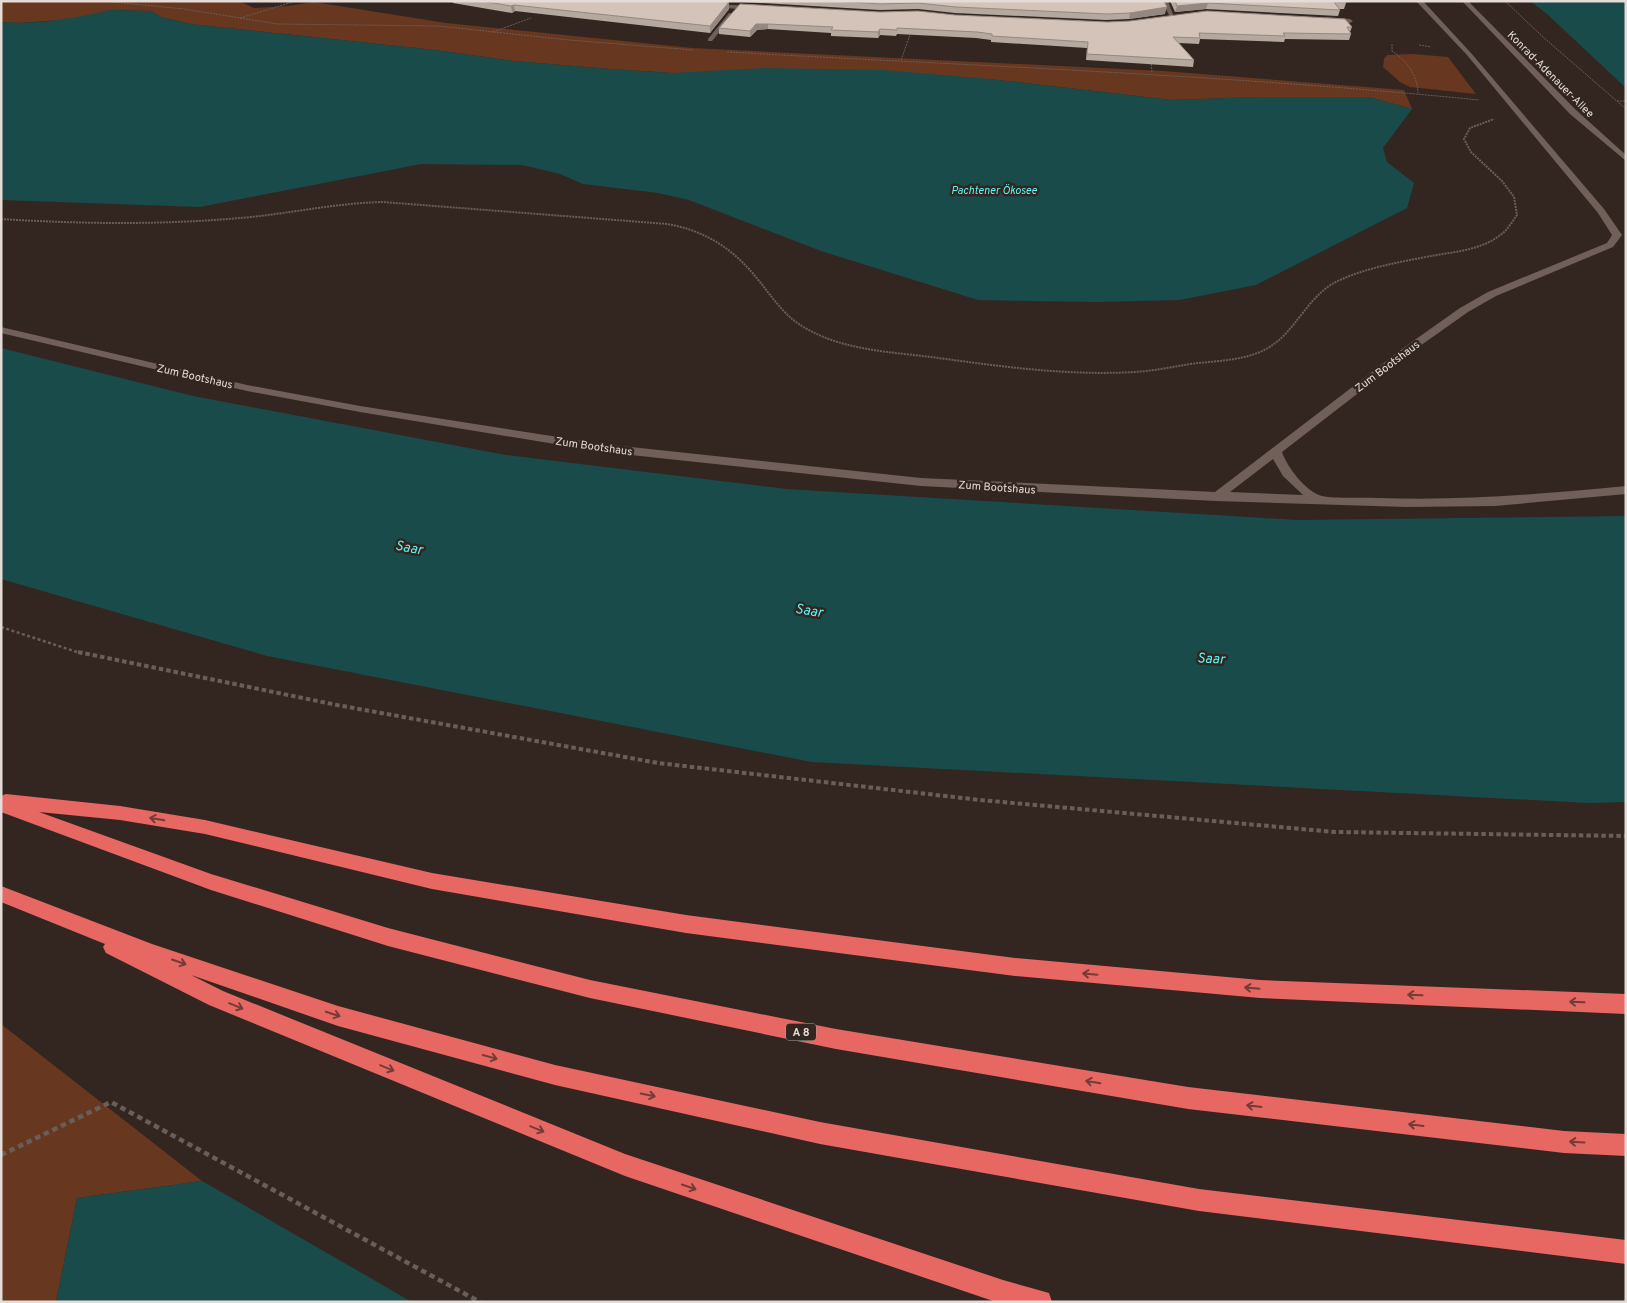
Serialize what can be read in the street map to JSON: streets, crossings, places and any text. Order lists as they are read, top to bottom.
{
  "streets": {
    "highway": ["A 8"],
    "street": ["Konrad-Adenauer-Allee", "Zum Bootshaus"]
  },
  "water": ["Pachtener Ökosee", "Saar"]
}
